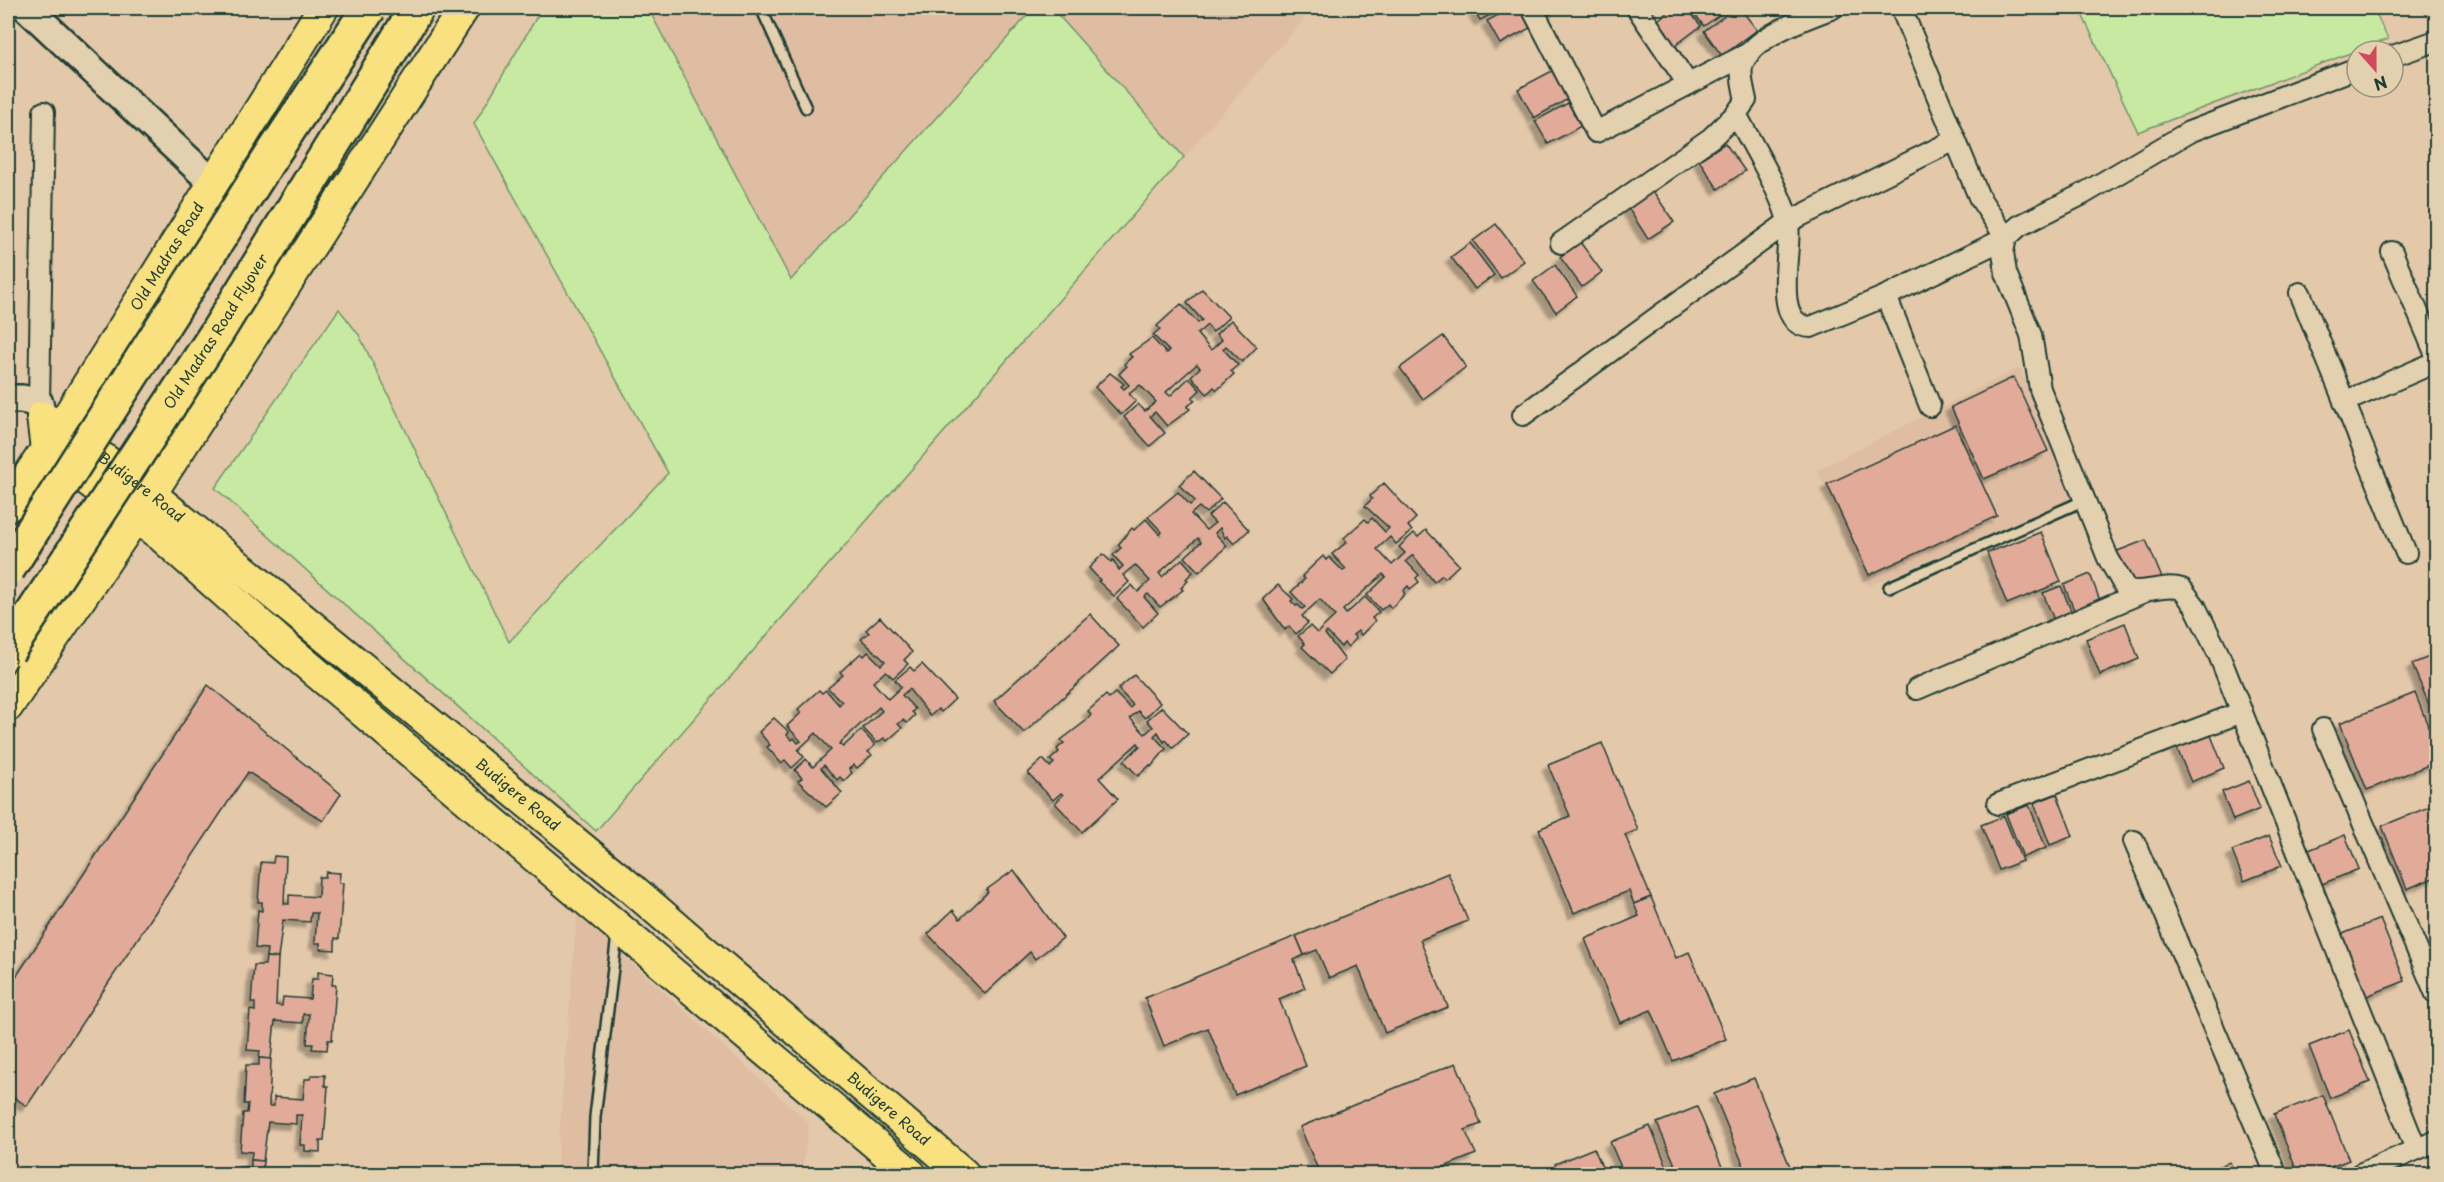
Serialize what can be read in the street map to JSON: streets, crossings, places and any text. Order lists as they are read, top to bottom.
{
  "streets": {
    "highway": ["Old Madras Road Flyover"],
    "main road": ["Old Madras Road", "Budigere Road"]
  },
  "crossings": [
    ["Old Madras Road", "Budigere Road"]
  ],
  "north": "bottom"
}
